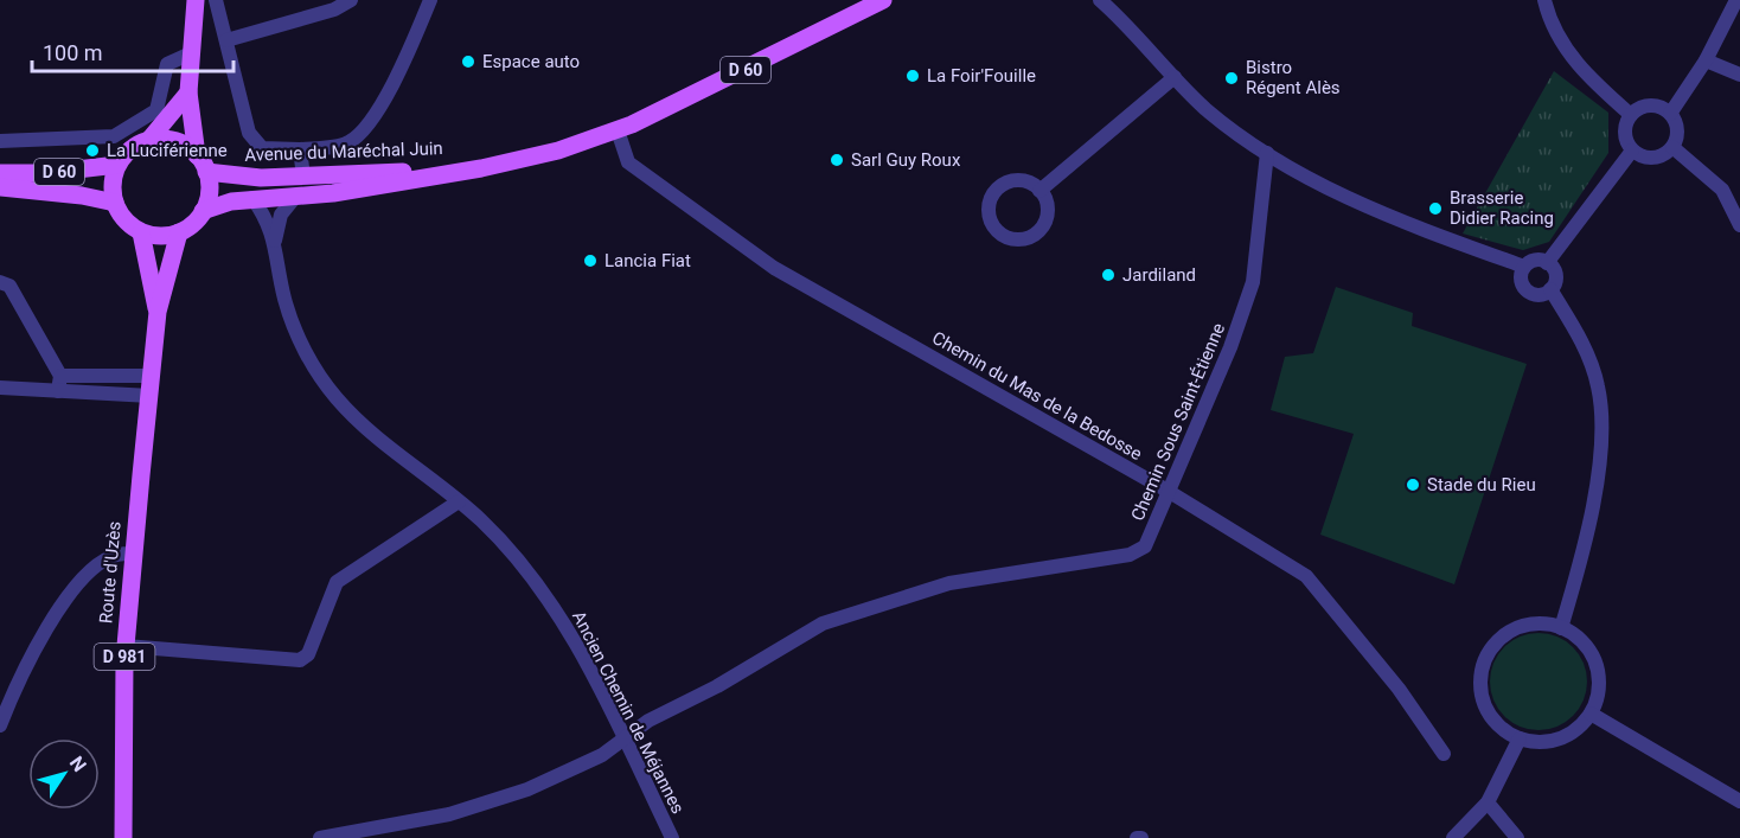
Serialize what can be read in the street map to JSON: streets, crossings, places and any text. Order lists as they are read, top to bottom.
{
  "streets": {
    "main road": [
      "D 60",
      "Avenue du Maréchal Juin",
      "Route d'Uzès",
      "D 981"
    ],
    "street": ["Chemin du Mas de la Bedosse", "Chemin Sous Saint-Étienne", "Ancien Chemin de Méjannes"]
  },
  "crossings": [
    ["D 60", "Avenue du Maréchal Juin"],
    ["D 60", "Route d'Uzès"],
    ["Avenue du Maréchal Juin", "Chemin du Mas de la Bedosse"],
    ["Avenue du Maréchal Juin", "Route d'Uzès"],
    ["Avenue du Maréchal Juin", "Ancien Chemin de Méjannes"],
    ["Chemin du Mas de la Bedosse", "Chemin Sous Saint-Étienne"],
    ["Chemin Sous Saint-Étienne", "Ancien Chemin de Méjannes"]
  ],
  "places": [
    "Espace auto",
    "La Foir'Fouille",
    "Bistro Régent Alès",
    "La Luciférienne",
    "Sarl Guy Roux",
    "Brasserie Didier Racing",
    "Lancia Fiat",
    "Jardiland",
    "Stade du Rieu"
  ],
  "scale_bar": "100 m",
  "north": "top right"
}
